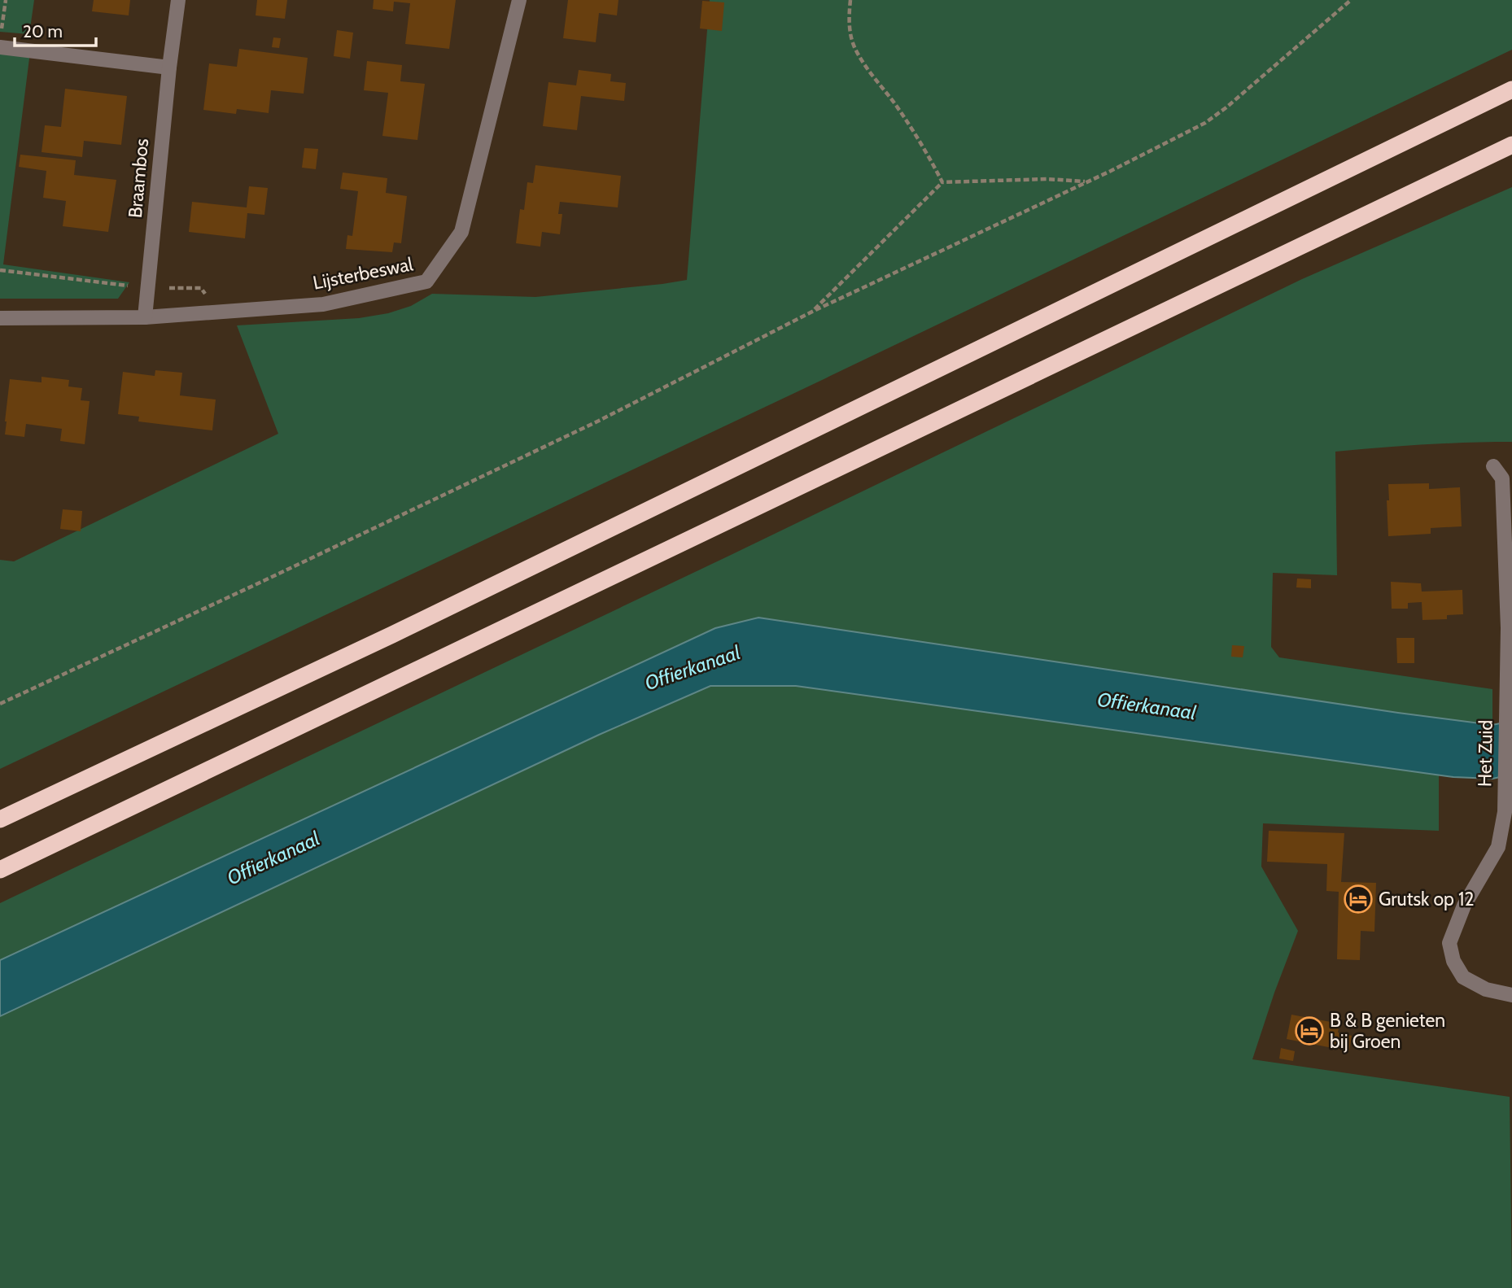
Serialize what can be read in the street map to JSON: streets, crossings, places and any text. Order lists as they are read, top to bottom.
{
  "streets": {
    "street": ["Braambos", "Lijsterbeswal", "Het Zuid"]
  },
  "crossings": [
    ["Braambos", "Lijsterbeswal"]
  ],
  "water": ["Offierkanaal"],
  "places": {
    "hotel": ["Grutsk op 12", "B & B genieten bij Groen"]
  },
  "scale_bar": "20 m"
}
